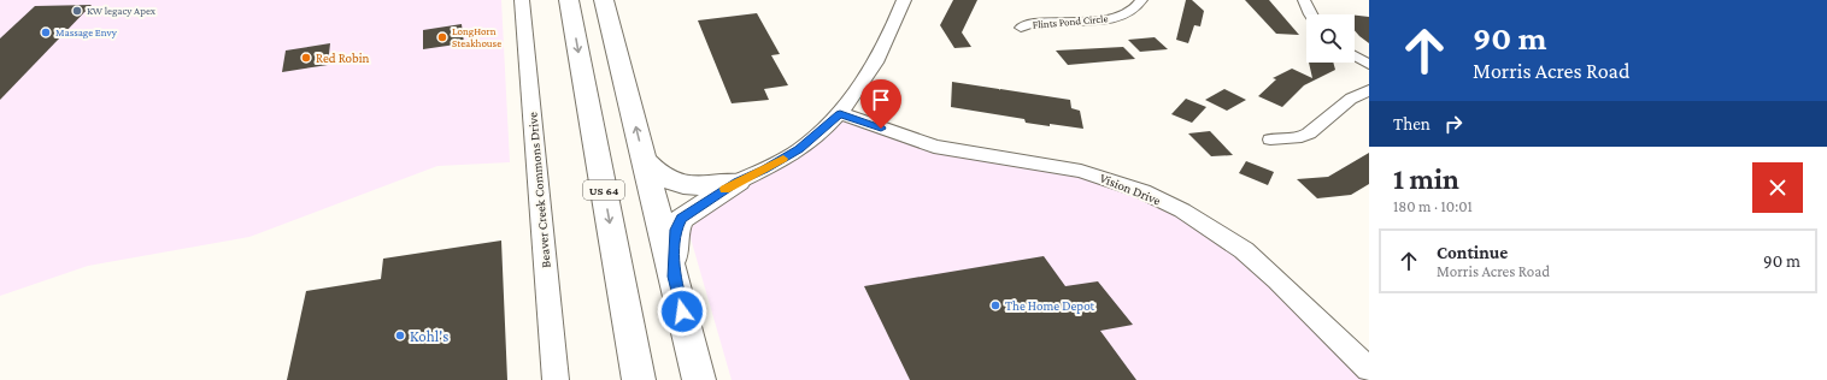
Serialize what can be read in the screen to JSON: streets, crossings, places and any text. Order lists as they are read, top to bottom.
{
  "streets": {
    "highway": ["US 64"],
    "street": ["Flints Pond Circle", "Vision Drive", "Beaver Creek Commons Drive"]
  },
  "places": [
    "KW legacy Apex",
    "Massage Envy",
    "LongHorn Steakhouse",
    "Red Robin",
    "The Home Depot",
    "Kohl's"
  ],
  "page": {
    "turn": ["90 m", "Morris Acres Road"],
    "then": "Then",
    "heading": ["1 min", "180 m · 10:01"],
    "list": [
      {
        "name": "Continue",
        "note": "Morris Acres Road",
        "value": "90 m"
      }
    ]
  }
}
